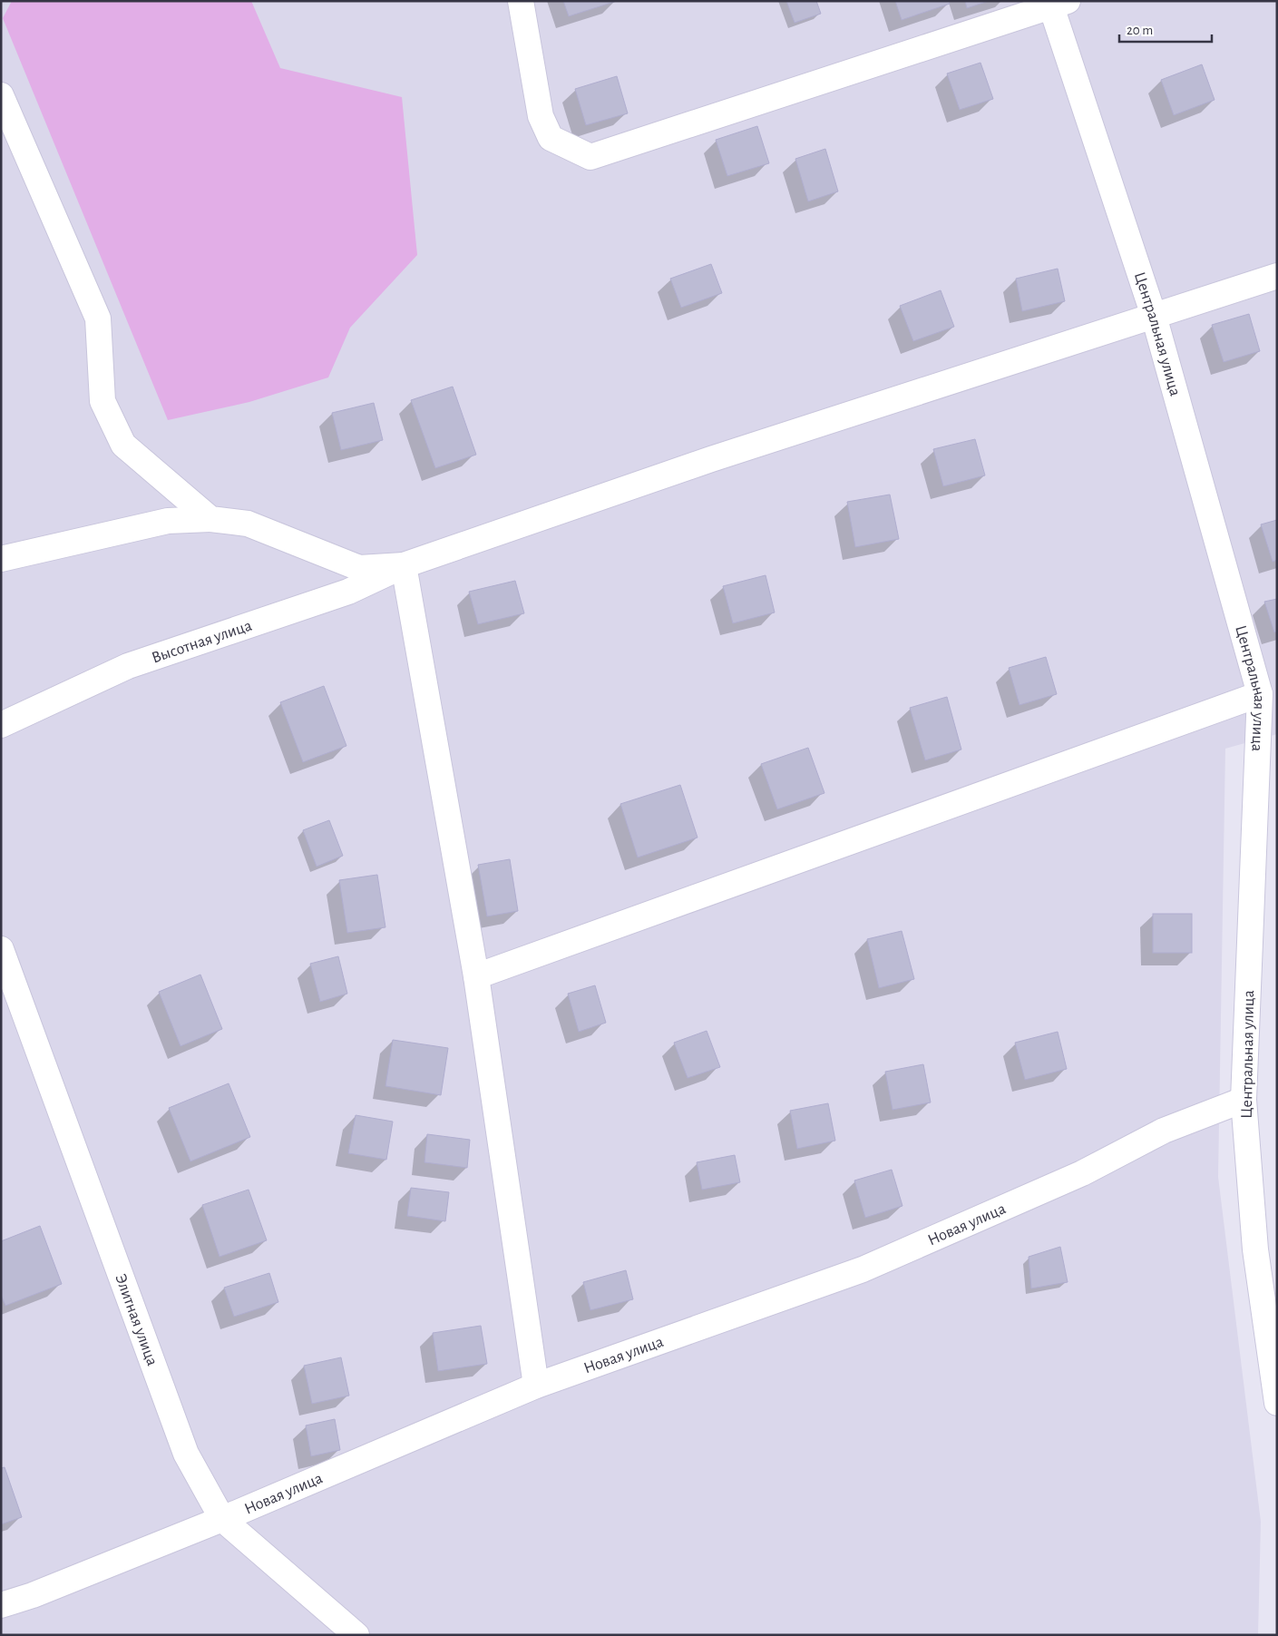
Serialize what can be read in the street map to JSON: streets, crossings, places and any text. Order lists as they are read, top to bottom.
{
  "streets": {
    "street": [
      "Центральная улица",
      "Высотная улица",
      "Новая улица",
      "Элитная улица"
    ]
  },
  "crossings": [
    ["Центральная улица", "Новая улица"],
    ["Новая улица", "Элитная улица"]
  ],
  "scale_bar": "20 m"
}
